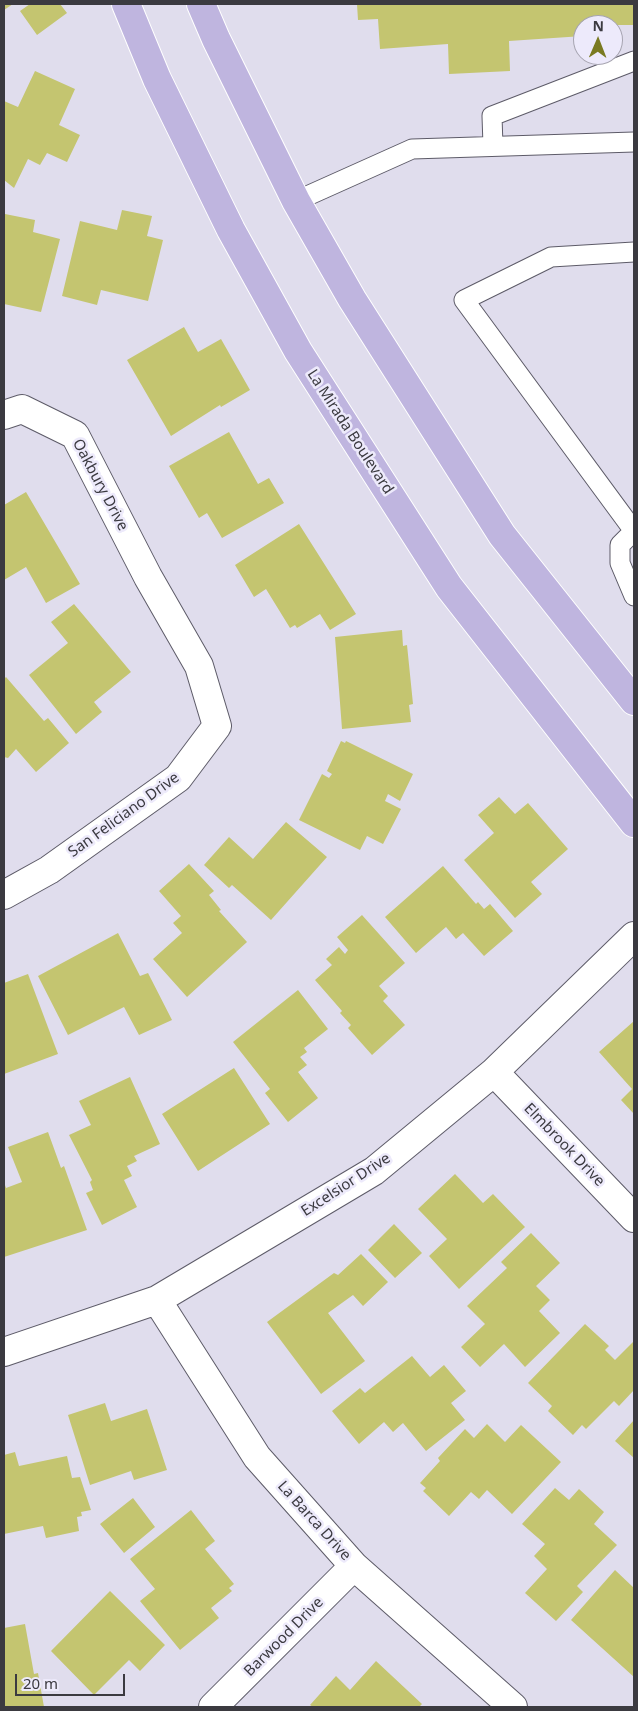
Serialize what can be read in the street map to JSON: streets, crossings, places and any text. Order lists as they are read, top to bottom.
{
  "streets": {
    "main road": ["La Mirada Boulevard"],
    "street": [
      "Oakbury Drive",
      "San Feliciano Drive",
      "Elmbrook Drive",
      "Excelsior Drive",
      "La Barca Drive",
      "Barwood Drive"
    ]
  },
  "crossings": [
    ["Oakbury Drive", "San Feliciano Drive"],
    ["Elmbrook Drive", "Excelsior Drive"],
    ["Excelsior Drive", "La Barca Drive"],
    ["La Barca Drive", "Barwood Drive"]
  ],
  "scale_bar": "20 m",
  "north": "top"
}
